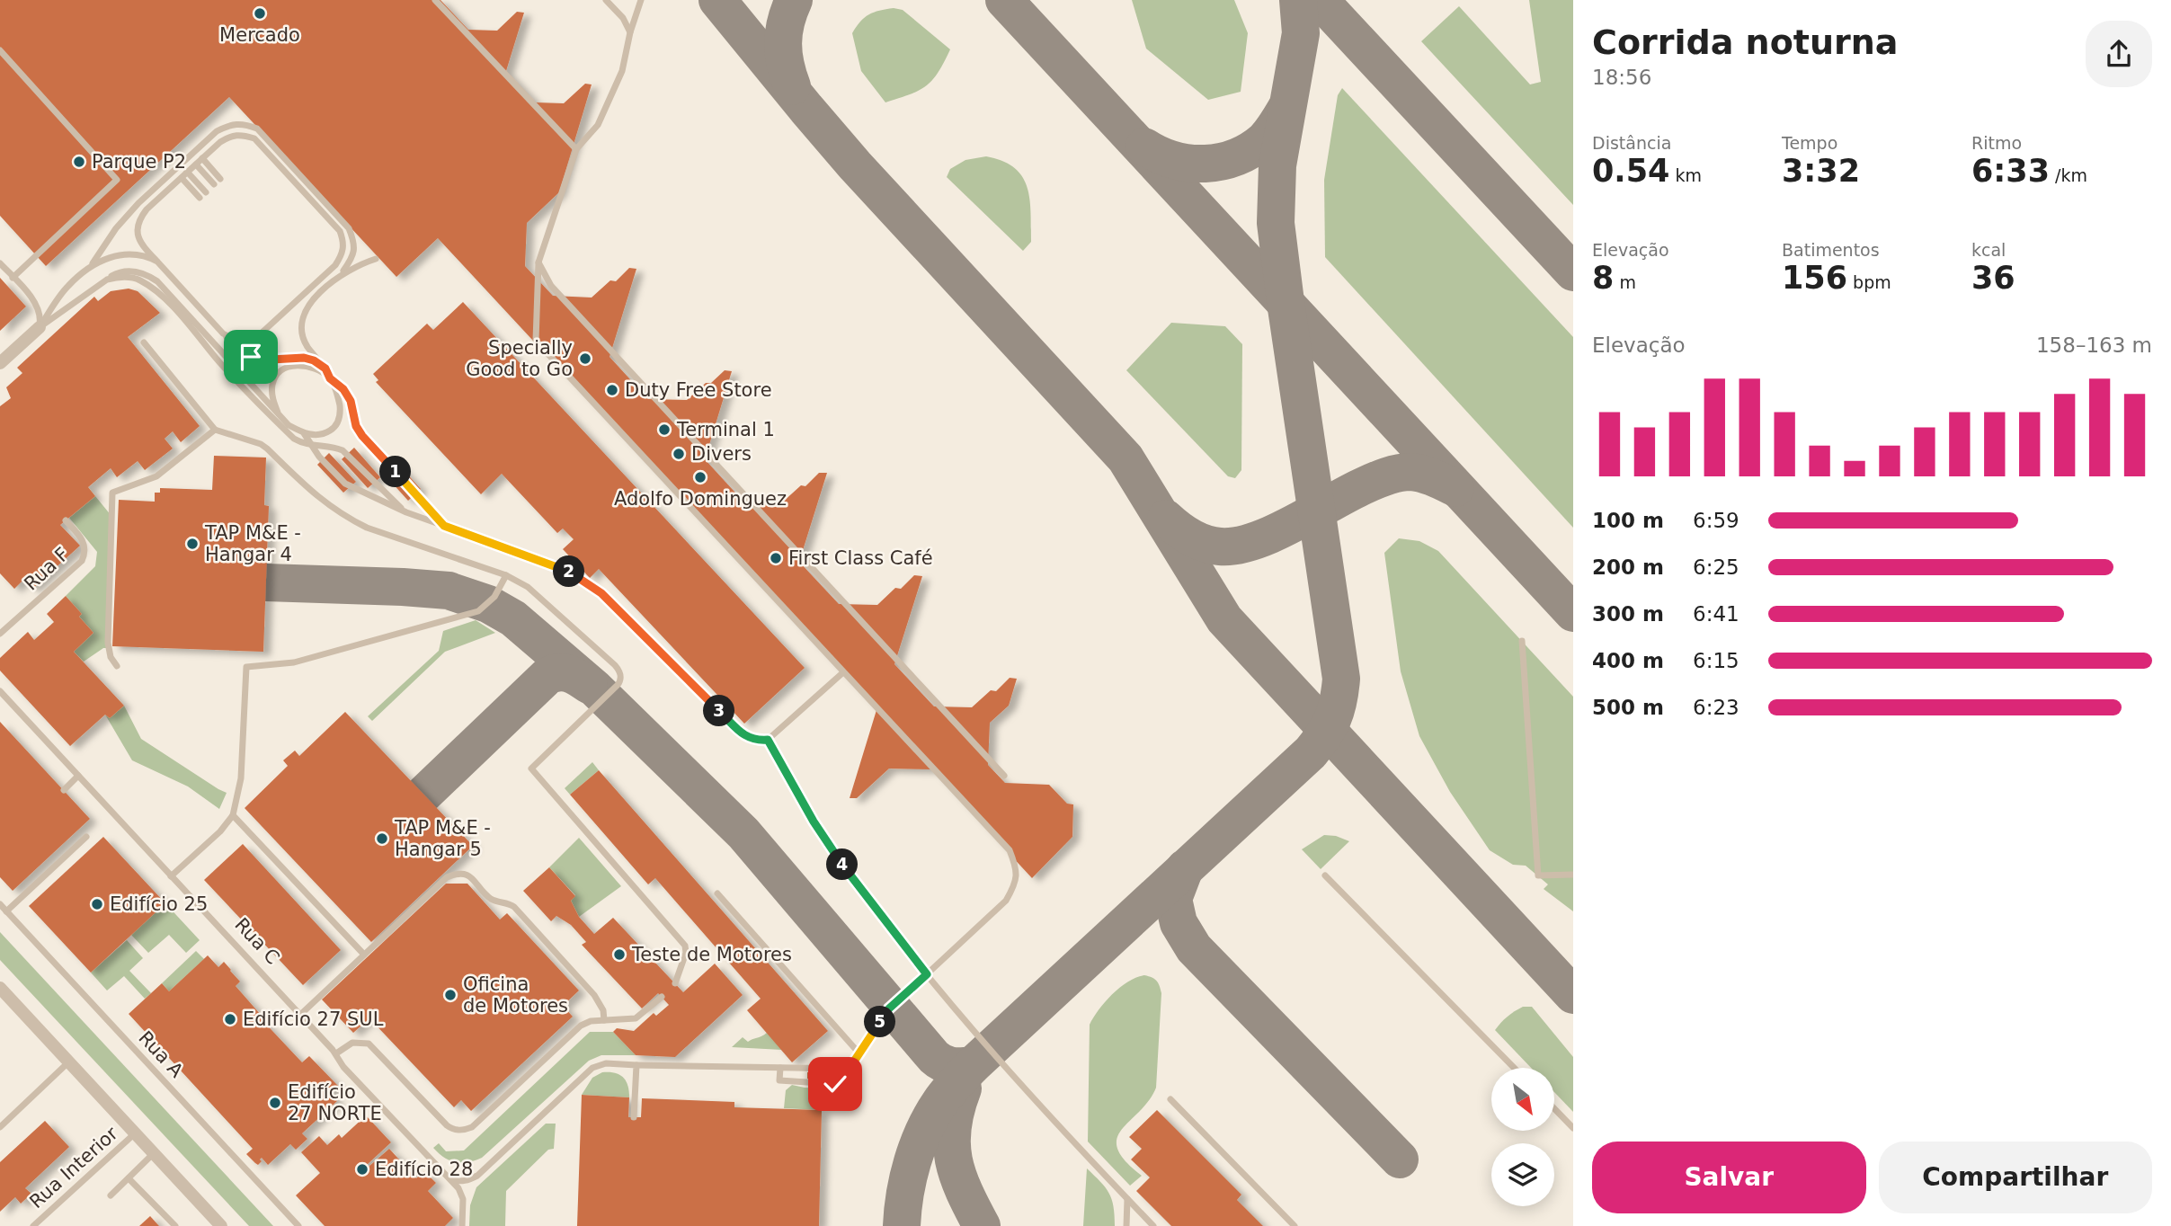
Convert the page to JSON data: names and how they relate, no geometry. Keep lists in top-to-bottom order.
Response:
{
  "streets": {
    "lane": [
      "Rua F",
      "Rua C",
      "Rua A",
      "Rua Interior"
    ]
  },
  "places": [
    "Mercado",
    "Parque P2",
    "Specially Good to Go",
    "Duty Free Store",
    "Terminal 1",
    "Divers",
    "Adolfo Dominguez",
    "TAP M&E - Hangar 4",
    "First Class Café",
    "TAP M&E - Hangar 5",
    "Edifício 25",
    "Teste de Motores",
    "Oficina de Motores",
    "Edifício 27 SUL",
    "Edifício 27 NORTE",
    "Edifício 28"
  ],
  "north": "bottom right",
  "page": {
    "heading": ["Corrida noturna", "18:56"],
    "stats": [
      ["Distância", "0.54 km"],
      ["Tempo", "3:32"],
      ["Ritmo", "6:33 /km"],
      ["Elevação", "8 m"],
      ["Batimentos", "156 bpm"],
      ["kcal", "36"]
    ],
    "chart": ["Elevação", "158–163 m"],
    "pins": [
      "1",
      "2",
      "3",
      "4",
      "5"
    ],
    "list": [
      {
        "name": "100 m",
        "note": "6:59"
      },
      {
        "name": "200 m",
        "note": "6:25"
      },
      {
        "name": "300 m",
        "note": "6:41"
      },
      {
        "name": "400 m",
        "note": "6:15"
      },
      {
        "name": "500 m",
        "note": "6:23"
      }
    ],
    "buttons": ["Salvar", "Compartilhar"]
  }
}
